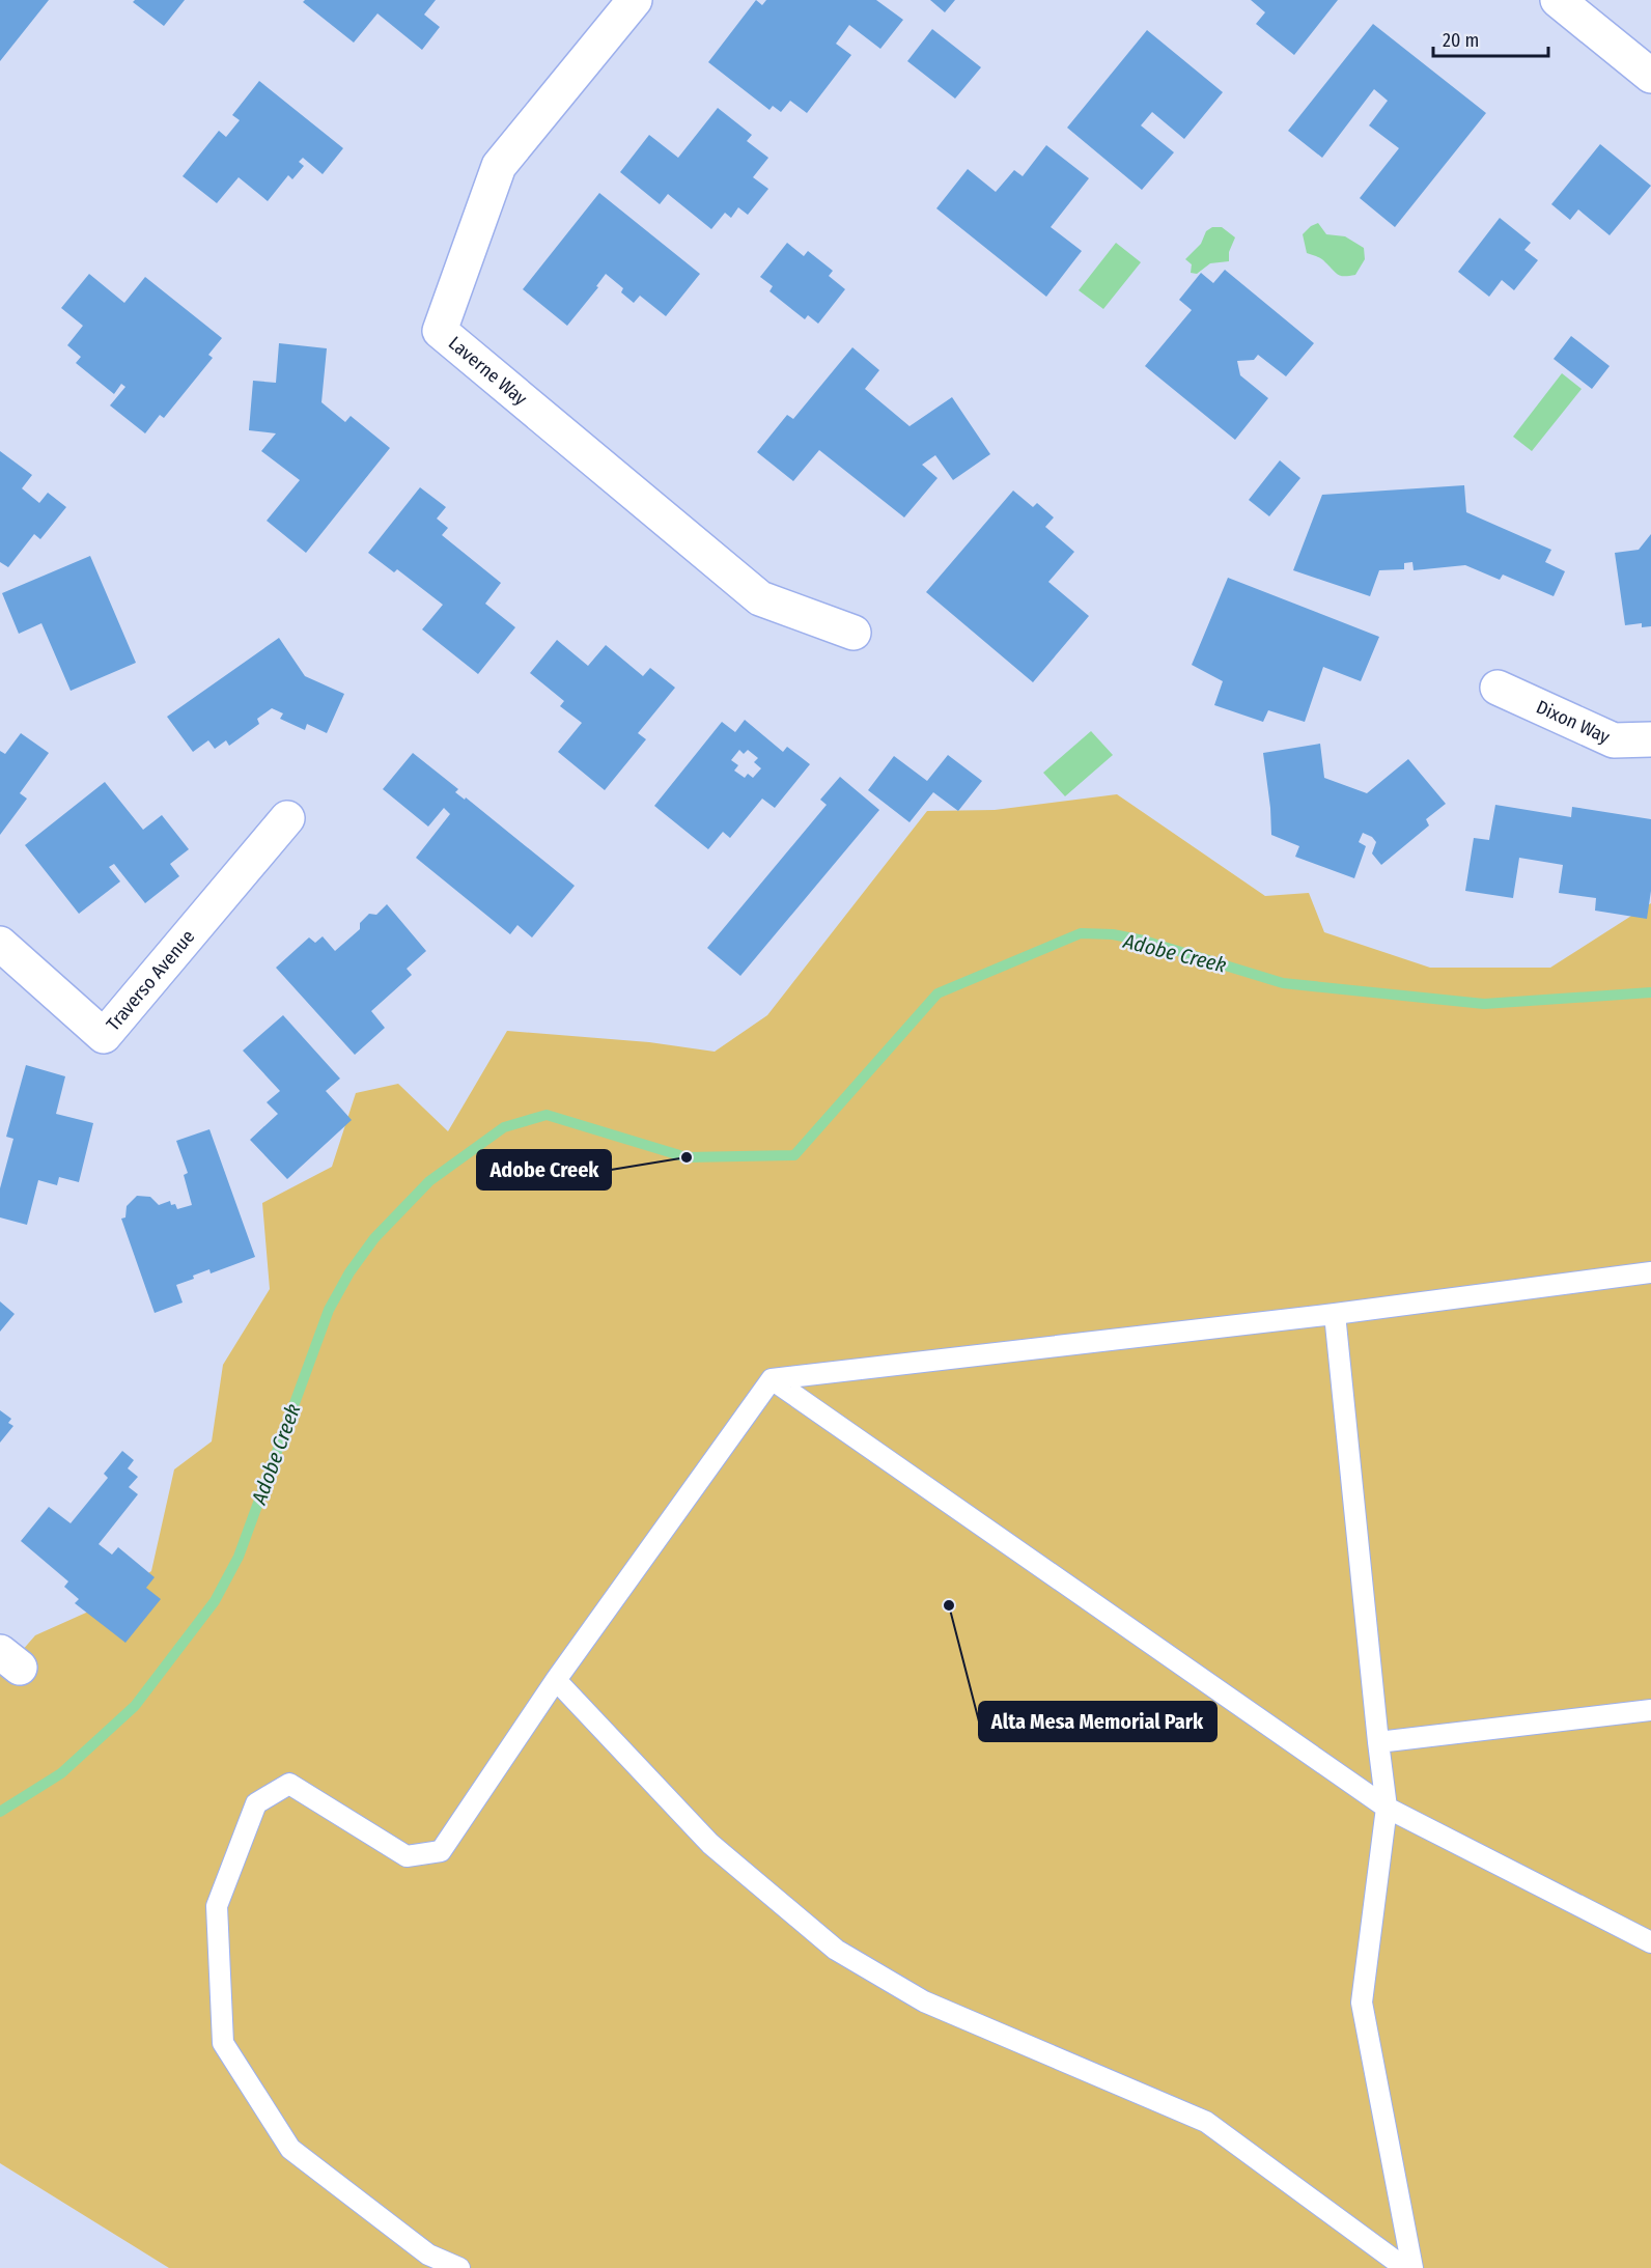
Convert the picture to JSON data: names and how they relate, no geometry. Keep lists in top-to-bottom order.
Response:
{
  "streets": {
    "street": ["Laverne Way", "Dixon Way", "Traverso Avenue"]
  },
  "water": ["Adobe Creek"],
  "places": ["Adobe Creek", "Alta Mesa Memorial Park"],
  "scale_bar": "20 m"
}
